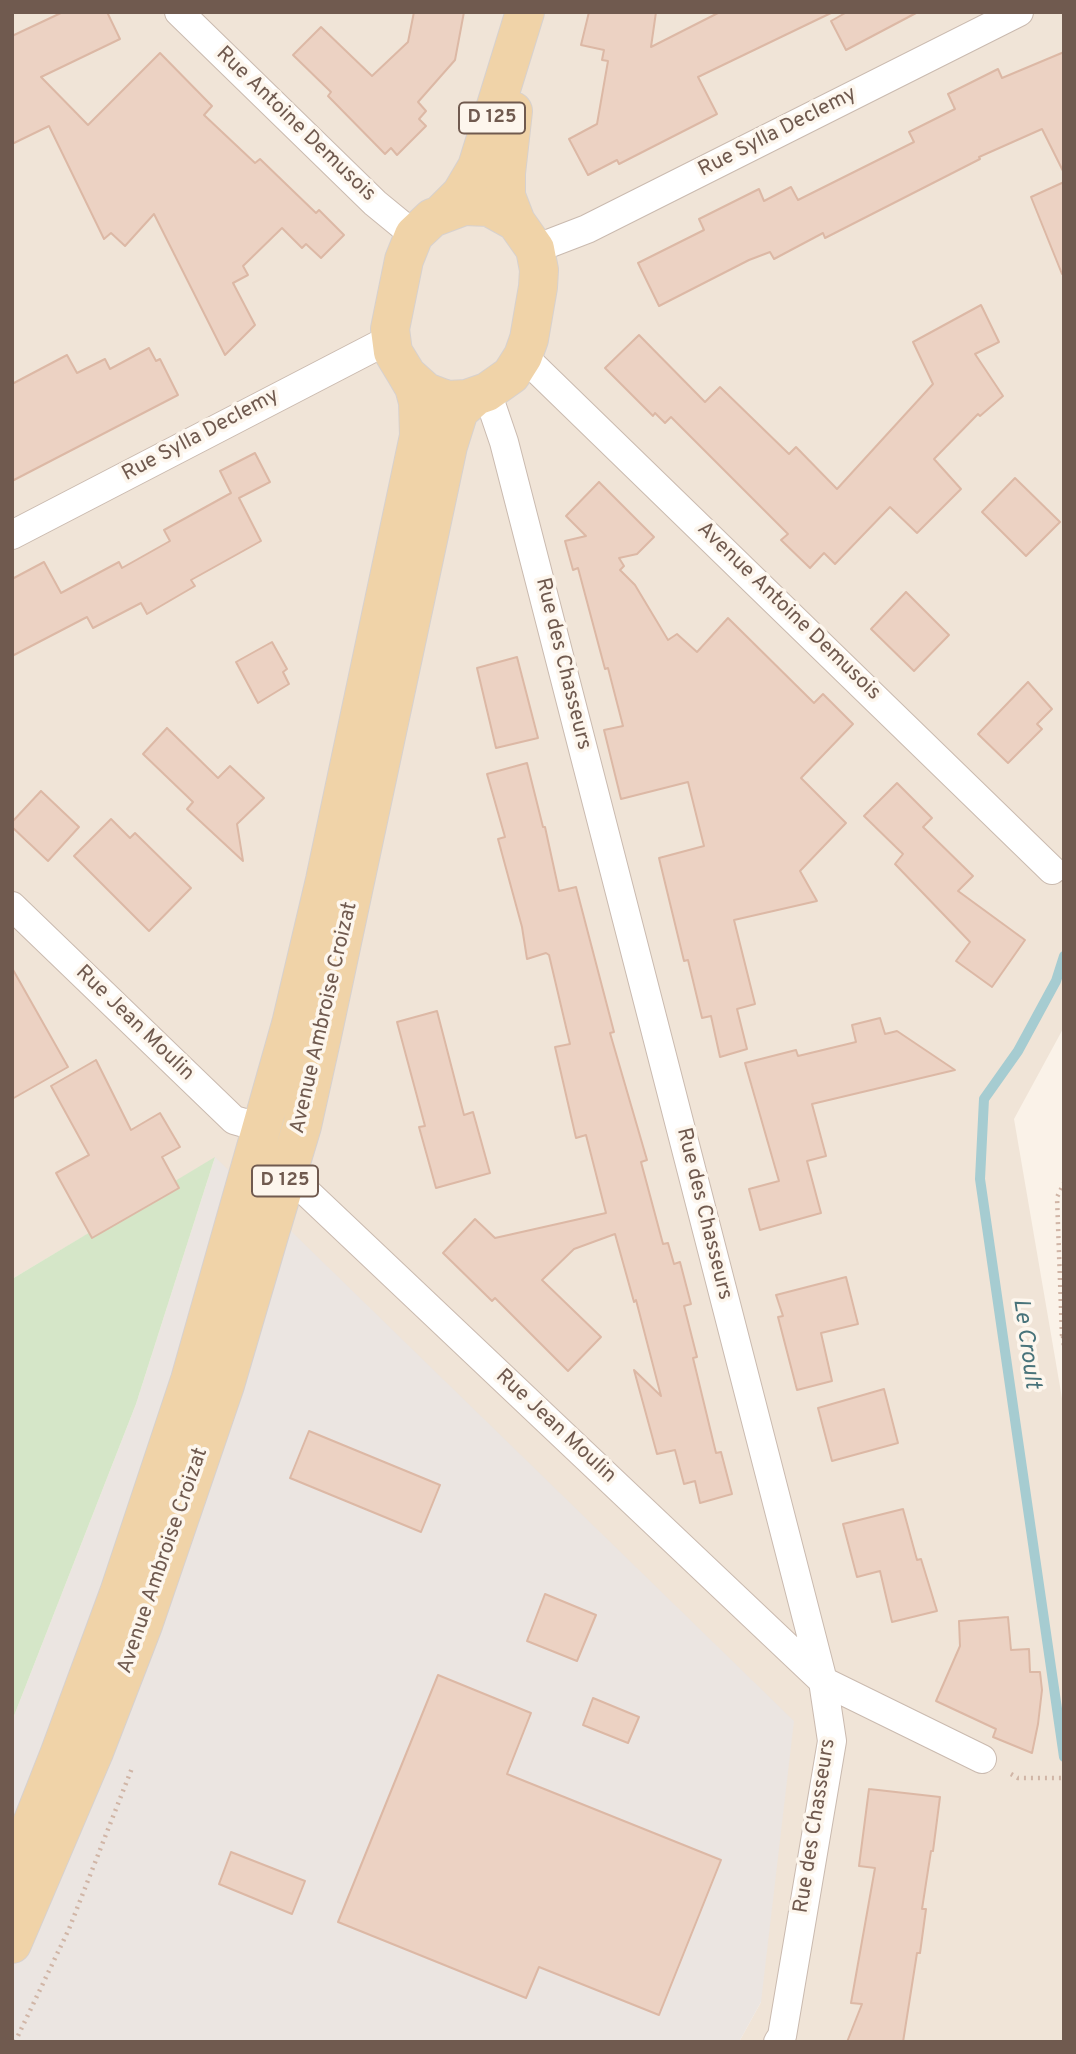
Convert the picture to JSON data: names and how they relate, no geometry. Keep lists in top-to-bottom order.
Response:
{
  "streets": {
    "main road": ["D 125", "Avenue Ambroise Croizat"],
    "street": [
      "Rue Antoine Demusois",
      "Rue Sylla Declemy",
      "Avenue Antoine Demusois",
      "Rue des Chasseurs",
      "Rue Jean Moulin"
    ]
  },
  "crossings": [
    ["D 125", "Rue Antoine Demusois"],
    ["D 125", "Rue Sylla Declemy"],
    ["D 125", "Avenue Antoine Demusois"],
    ["D 125", "Rue des Chasseurs"],
    ["D 125", "Avenue Ambroise Croizat"],
    ["Rue Antoine Demusois", "Rue Sylla Declemy"],
    ["Rue Antoine Demusois", "Avenue Antoine Demusois"],
    ["Rue Antoine Demusois", "Rue des Chasseurs"],
    ["Rue Antoine Demusois", "Avenue Ambroise Croizat"],
    ["Rue Sylla Declemy", "Avenue Antoine Demusois"],
    ["Rue Sylla Declemy", "Rue des Chasseurs"],
    ["Rue Sylla Declemy", "Avenue Ambroise Croizat"],
    ["Avenue Antoine Demusois", "Rue des Chasseurs"],
    ["Avenue Antoine Demusois", "Avenue Ambroise Croizat"],
    ["Rue des Chasseurs", "Avenue Ambroise Croizat"],
    ["Rue des Chasseurs", "Rue Jean Moulin"],
    ["Avenue Ambroise Croizat", "Rue Jean Moulin"]
  ],
  "water": ["Le Croult"]
}
